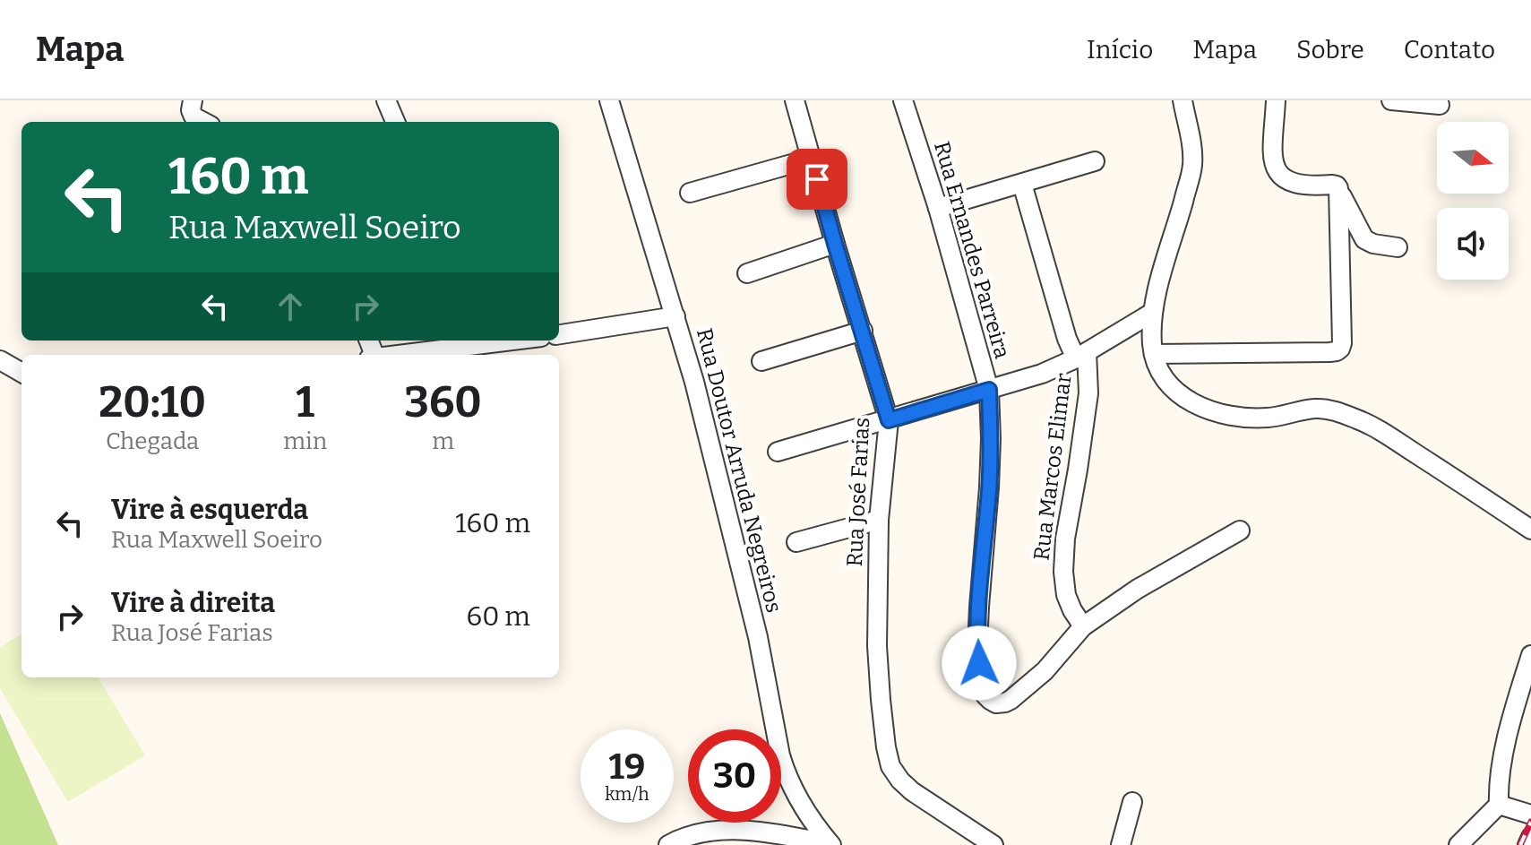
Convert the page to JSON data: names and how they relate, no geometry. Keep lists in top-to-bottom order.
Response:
{
  "streets": {
    "street": [
      "Rua Ernandes Parreira",
      "Rua Marcos Elimar",
      "Rua Doutor Arruda Negreiros",
      "Rua José Farias"
    ]
  },
  "crossings": [
    ["Rua Ernandes Parreira", "Rua Marcos Elimar"]
  ],
  "north": "right",
  "page": {
    "header": "Mapa",
    "nav": [
      "Início",
      "Mapa",
      "Sobre",
      "Contato"
    ],
    "turn": ["160 m", "Rua Maxwell Soeiro"],
    "eta": [
      "20:10",
      "Chegada",
      "1",
      "min",
      "360",
      "m"
    ],
    "list": [
      {
        "name": "Vire à esquerda",
        "note": "Rua Maxwell Soeiro",
        "value": "160 m"
      },
      {
        "name": "Vire à direita",
        "note": "Rua José Farias",
        "value": "60 m"
      }
    ],
    "speed": "19 km/h",
    "limit": "30"
  }
}
